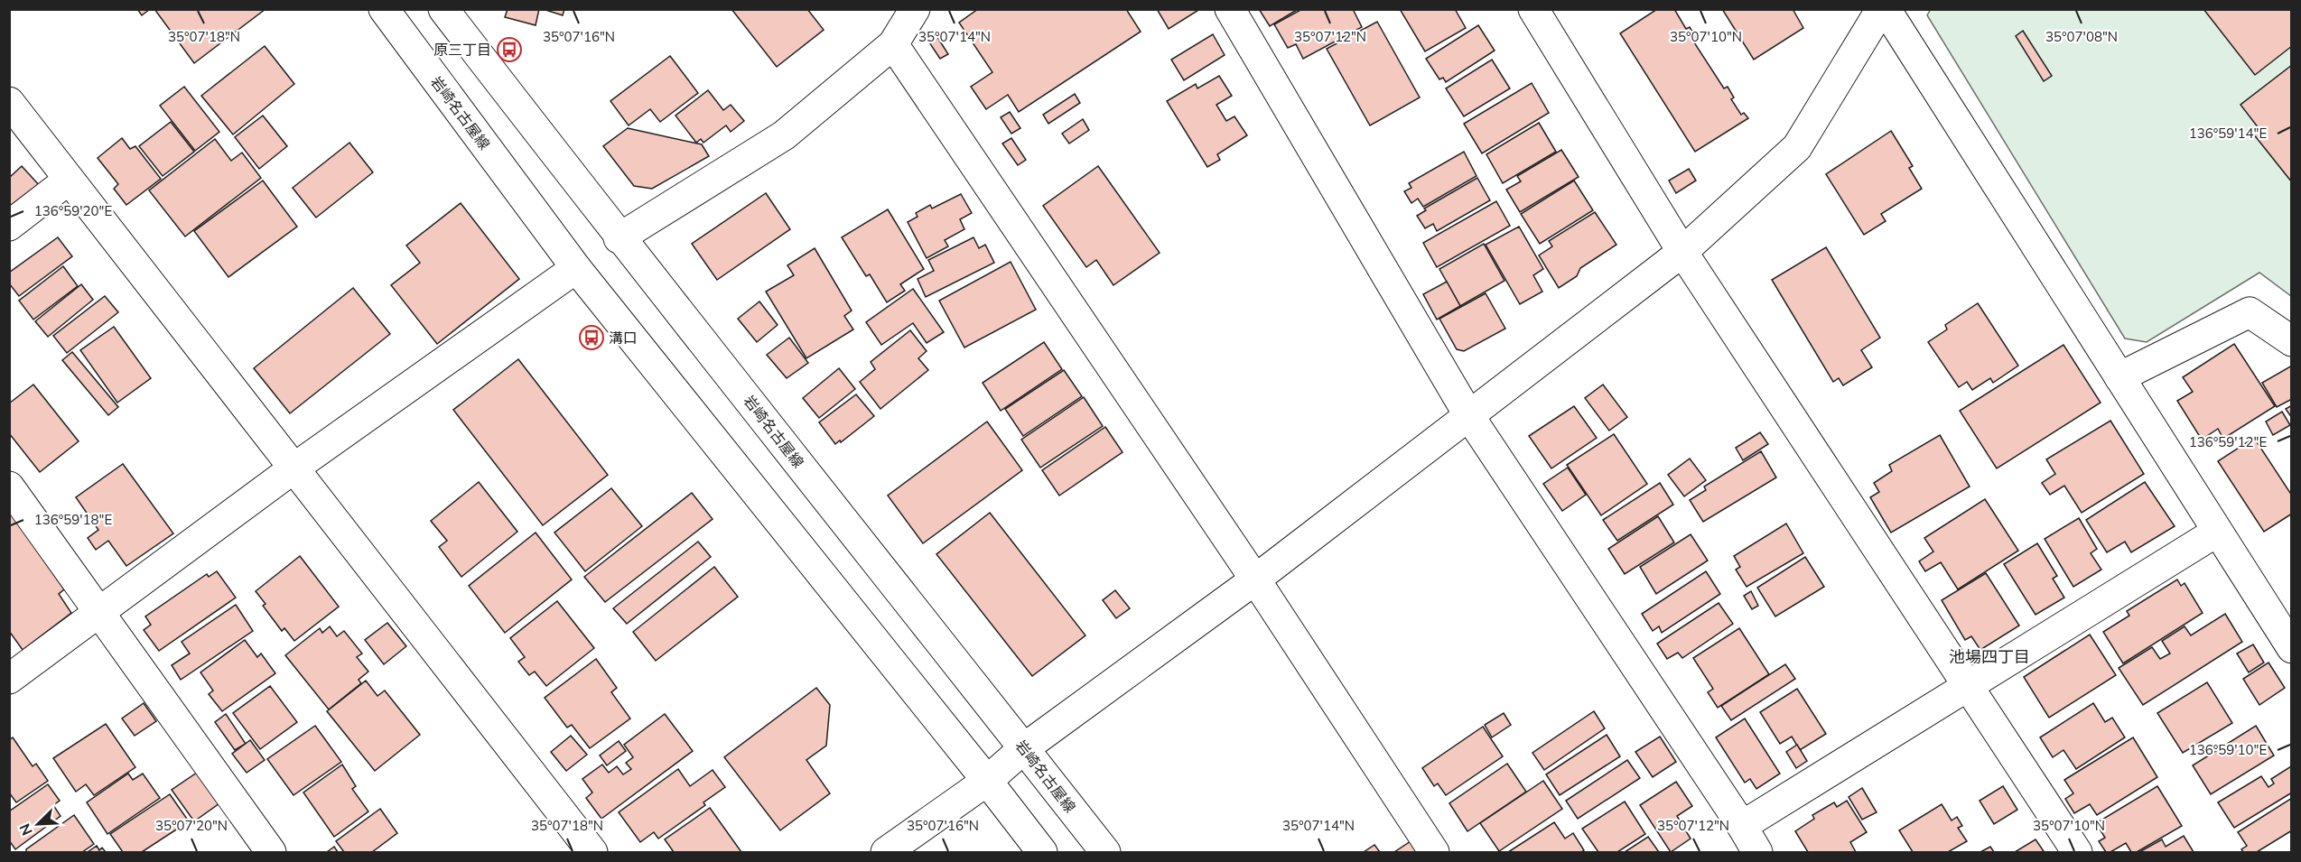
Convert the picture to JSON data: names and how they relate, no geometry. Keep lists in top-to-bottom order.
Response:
{
  "streets": {
    "street": ["岩崎名古屋線"]
  },
  "districts": ["池場四丁目"],
  "places": {
    "bus stop": ["原三丁目", "溝口"]
  },
  "north": "bottom left",
  "coordinates": [
    "35°07'16\"N",
    "35°07'10\"N",
    "35°07'08\"N",
    "35°07'18\"N",
    "35°07'14\"N",
    "35°07'12\"N",
    "136°59'14\"E",
    "136°59'20\"E",
    "136°59'12\"E",
    "136°59'18\"E",
    "136°59'10\"E",
    "35°07'20\"N"
  ]
}
